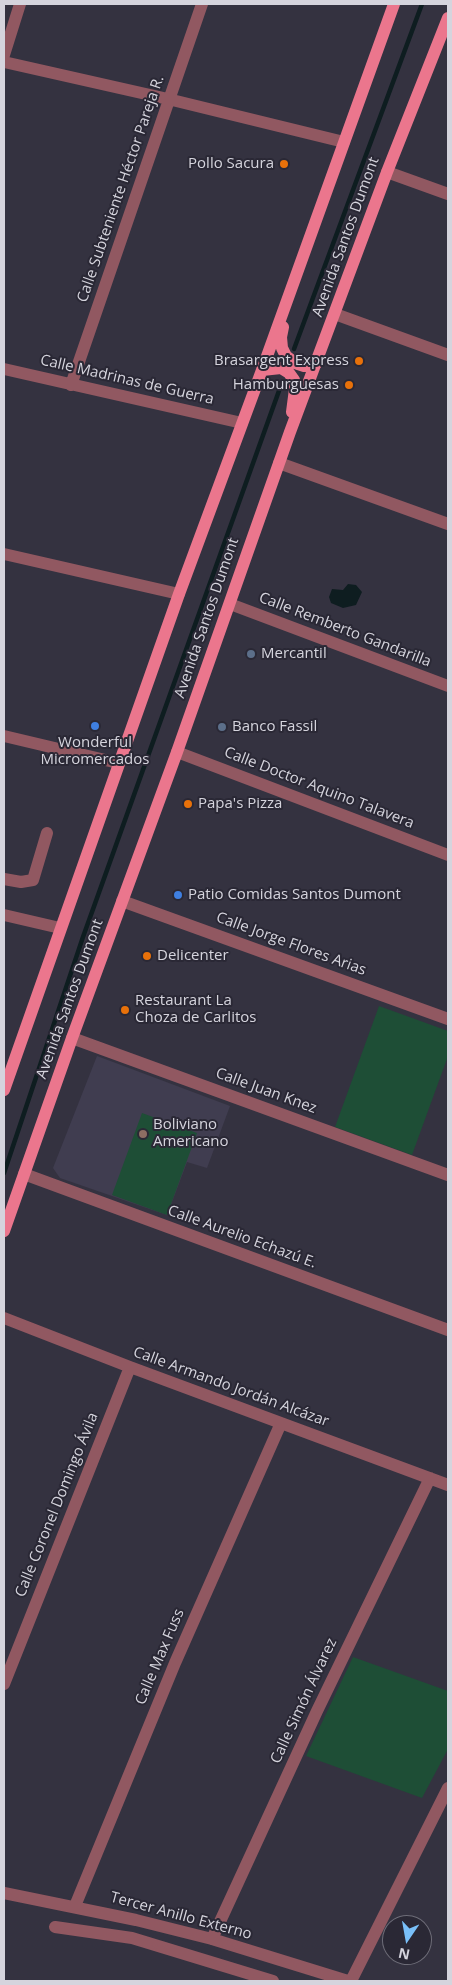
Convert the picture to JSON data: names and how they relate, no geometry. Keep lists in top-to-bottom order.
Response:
{
  "streets": {
    "main road": ["Avenida Santos Dumont"],
    "street": [
      "Calle Subteniente Héctor Pareja R.",
      "Calle Madrinas de Guerra",
      "Calle Remberto Gandarilla",
      "Calle Doctor Aquino Talavera",
      "Calle Jorge Flores Arias",
      "Calle Juan Knez",
      "Calle Aurelio Echazú E.",
      "Calle Armando Jordán Alcázar",
      "Calle Coronel Domingo Ávila",
      "Calle Max Fuss",
      "Calle Simón Álvarez",
      "Tercer Anillo Externo"
    ]
  },
  "crossings": [
    ["Calle Subteniente Héctor Pareja R.", "Calle Madrinas de Guerra"],
    ["Avenida Santos Dumont", "Calle Remberto Gandarilla"],
    ["Avenida Santos Dumont", "Calle Doctor Aquino Talavera"],
    ["Avenida Santos Dumont", "Calle Jorge Flores Arias"],
    ["Avenida Santos Dumont", "Calle Juan Knez"],
    ["Avenida Santos Dumont", "Calle Aurelio Echazú E."],
    ["Calle Armando Jordán Alcázar", "Calle Coronel Domingo Ávila"],
    ["Calle Armando Jordán Alcázar", "Calle Max Fuss"],
    ["Calle Armando Jordán Alcázar", "Calle Simón Álvarez"],
    ["Calle Max Fuss", "Tercer Anillo Externo"],
    ["Calle Simón Álvarez", "Tercer Anillo Externo"]
  ],
  "places": [
    "Pollo Sacura",
    "Brasargent Express",
    "Hamburguesas",
    "Mercantil",
    "Wonderful Micromercados",
    "Banco Fassil",
    "Papa's Pizza",
    "Patio Comidas Santos Dumont",
    "Delicenter",
    "Restaurant La Choza de Carlitos",
    "Boliviano Americano"
  ],
  "north": "bottom"
}
